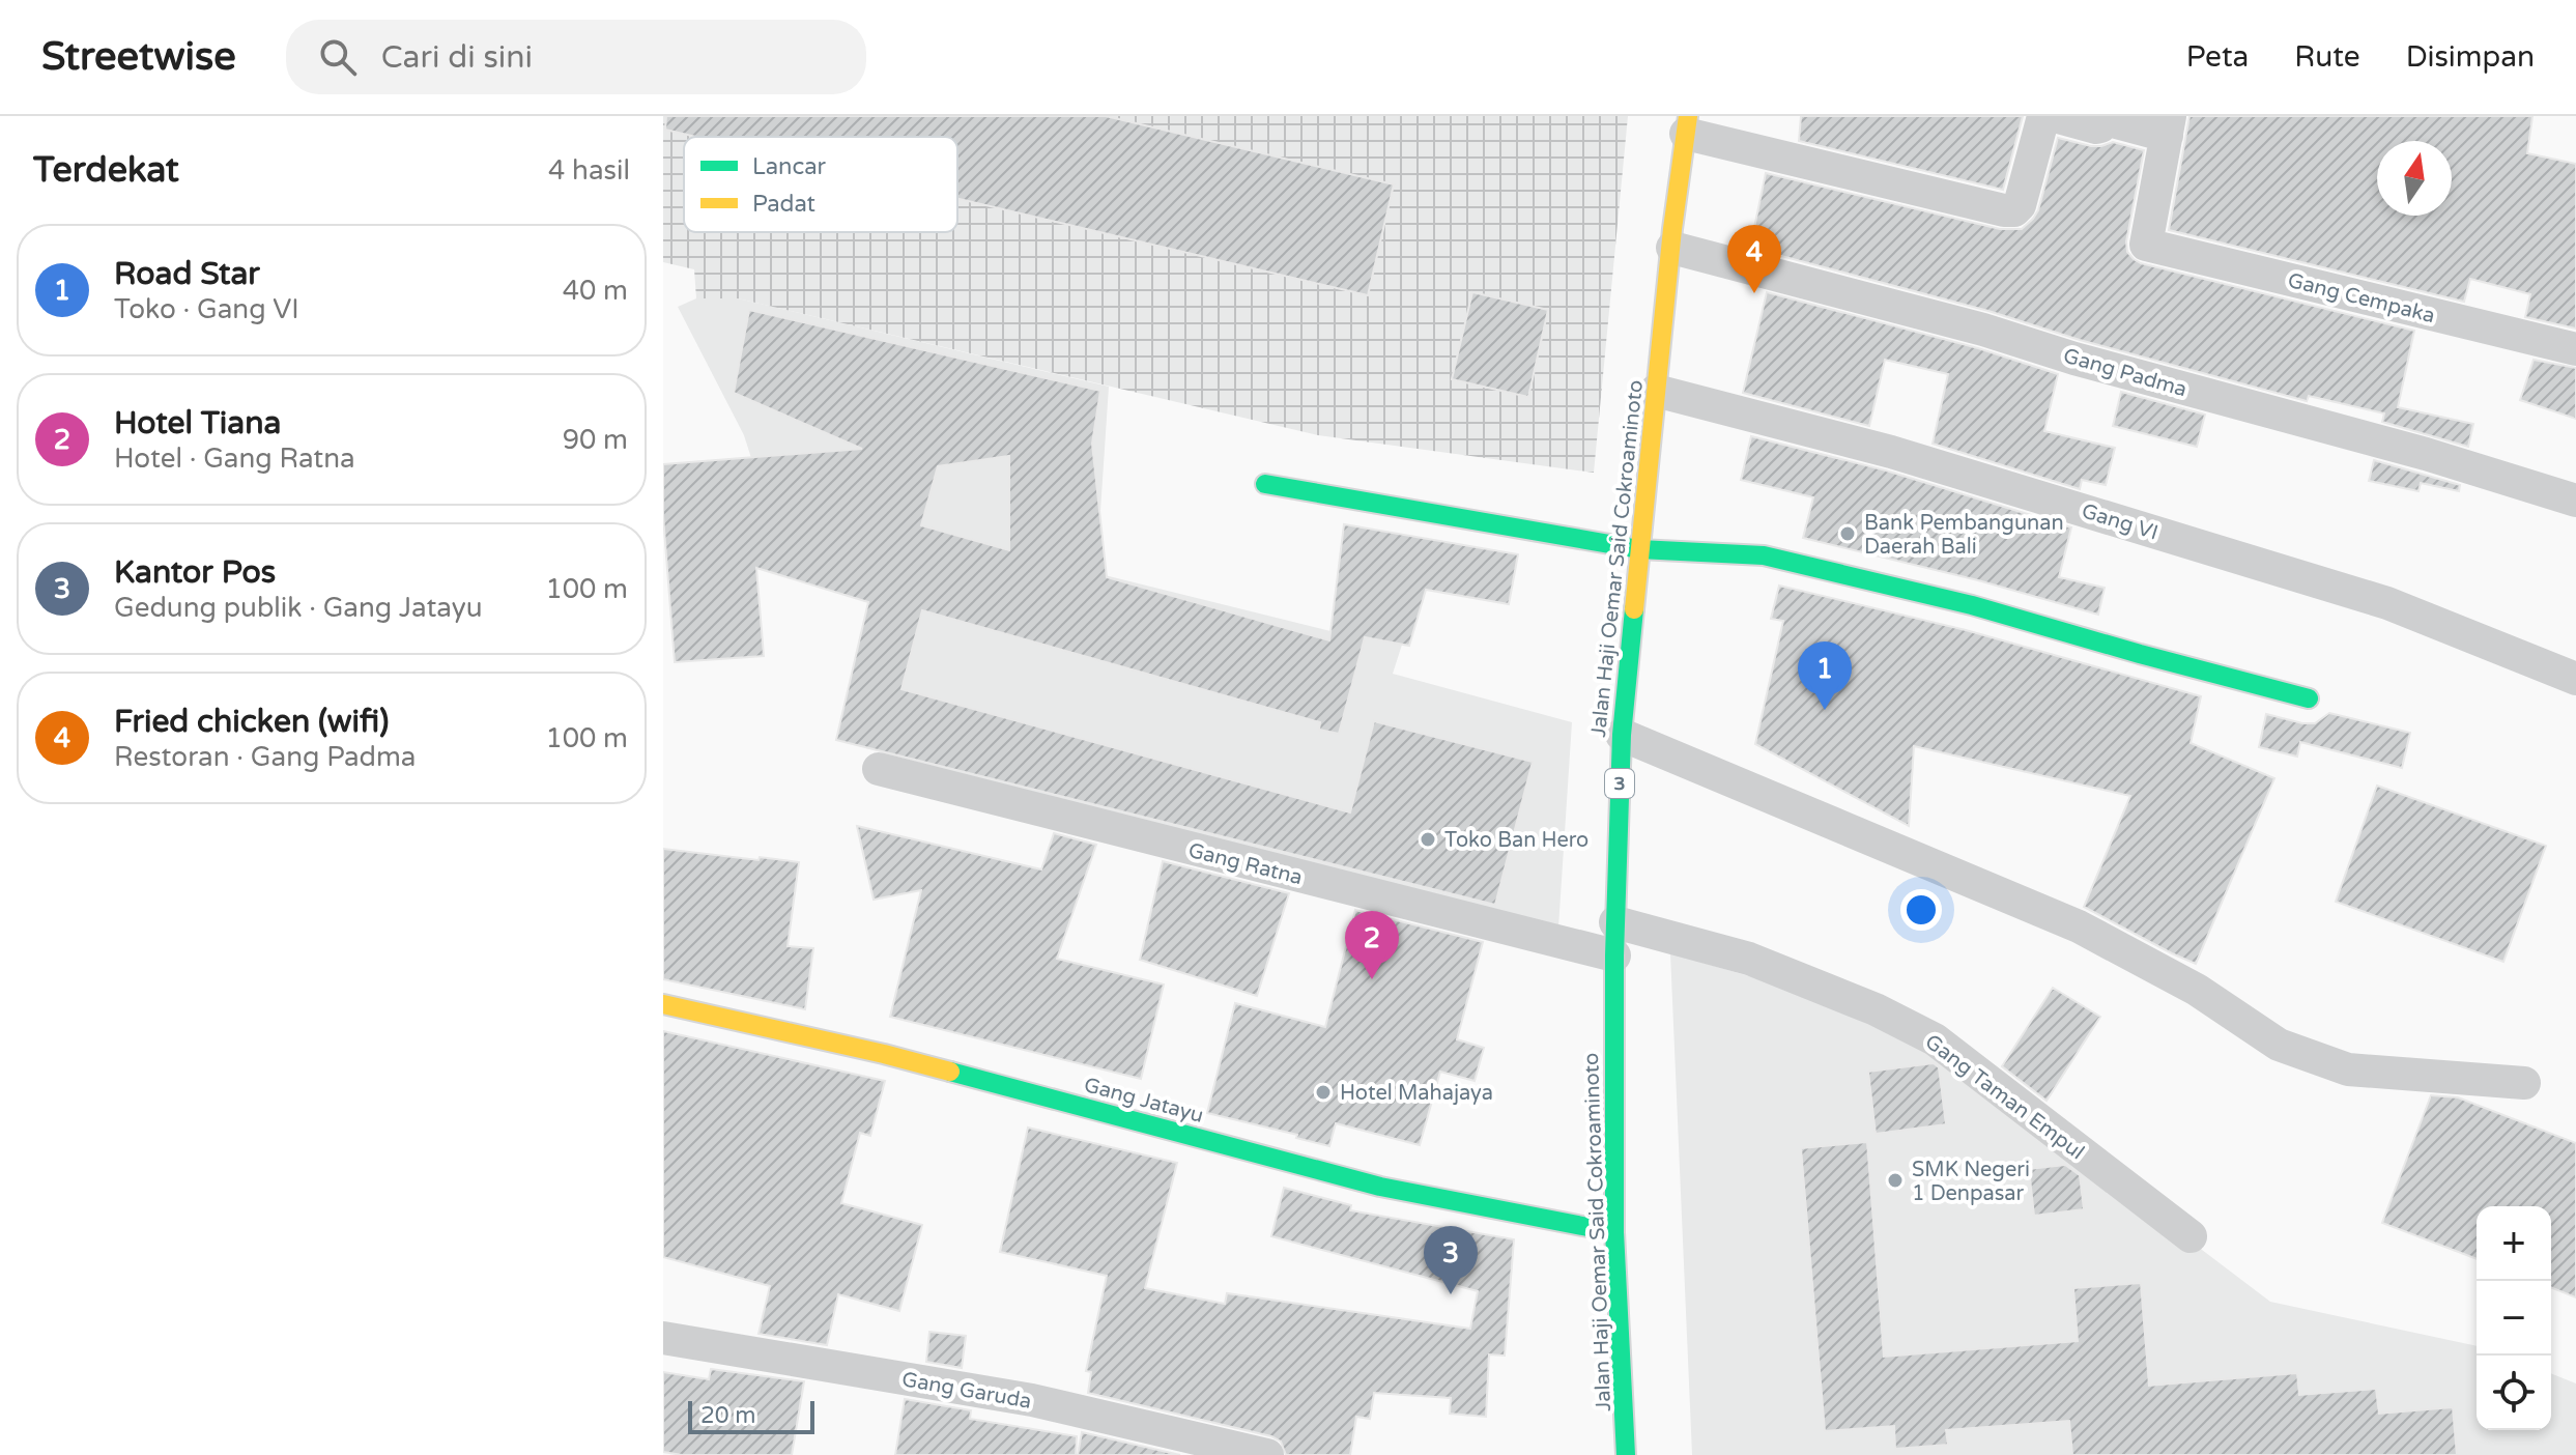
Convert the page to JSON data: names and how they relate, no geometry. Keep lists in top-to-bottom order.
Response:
{
  "streets": {
    "main road": ["Jalan Haji Oemar Said Cokroaminoto", "3", "Gang Jatayu"],
    "street": [
      "Gang Cempaka",
      "Gang Padma",
      "Gang VI",
      "Gang Ratna",
      "Gang Taman Empul",
      "Gang Garuda"
    ]
  },
  "crossings": [
    ["Gang Padma", "Jalan Haji Oemar Said Cokroaminoto"],
    ["Gang VI", "Jalan Haji Oemar Said Cokroaminoto"],
    ["Jalan Haji Oemar Said Cokroaminoto", "Gang Ratna"],
    ["Jalan Haji Oemar Said Cokroaminoto", "Gang Taman Empul"],
    ["Jalan Haji Oemar Said Cokroaminoto", "Gang Jatayu"]
  ],
  "places": [
    "Bank Pembangunan Daerah Bali",
    "Toko Ban Hero",
    "Hotel Mahajaya",
    "SMK Negeri 1 Denpasar"
  ],
  "legend": ["Lancar", "Padat"],
  "scale_bar": "20 m",
  "north": "top",
  "page": {
    "header": "Streetwise",
    "search": "Cari di sini",
    "nav": ["Peta", "Rute", "Disimpan"],
    "heading": ["Terdekat", "4 hasil"],
    "list": [
      {
        "mark": "1",
        "name": "Road Star",
        "note": "Toko · Gang VI",
        "value": "40 m"
      },
      {
        "mark": "2",
        "name": "Hotel Tiana",
        "note": "Hotel · Gang Ratna",
        "value": "90 m"
      },
      {
        "mark": "3",
        "name": "Kantor Pos",
        "note": "Gedung publik · Gang Jatayu",
        "value": "100 m"
      },
      {
        "mark": "4",
        "name": "Fried chicken (wifi)",
        "note": "Restoran · Gang Padma",
        "value": "100 m"
      }
    ],
    "pins": [
      "4",
      "1",
      "2",
      "3"
    ],
    "map_buttons": ["+", "−"],
    "scale": "20 m"
  }
}
